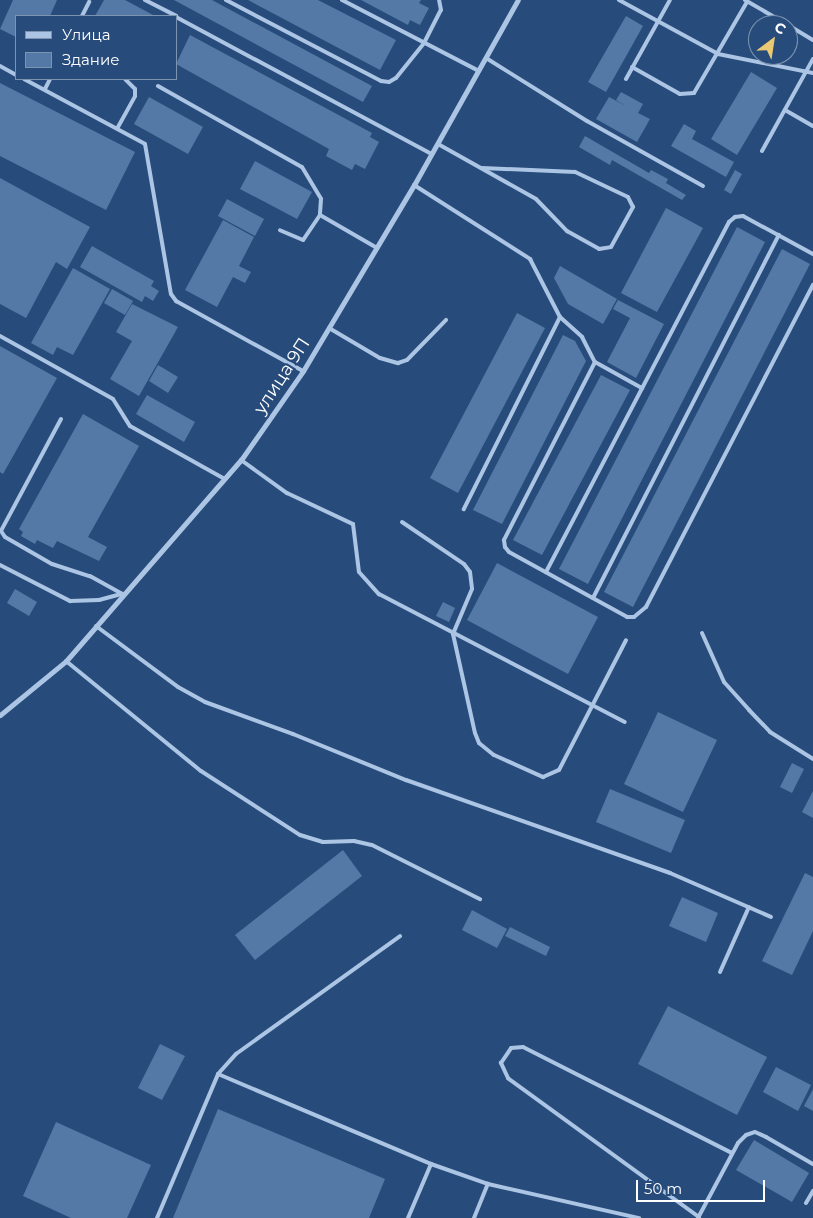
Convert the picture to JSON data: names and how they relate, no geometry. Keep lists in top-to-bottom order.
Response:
{
  "streets": {
    "street": ["улица 9П"]
  },
  "legend": ["Улица", "Здание"],
  "scale_bar": "50 m",
  "north": "top right"
}
